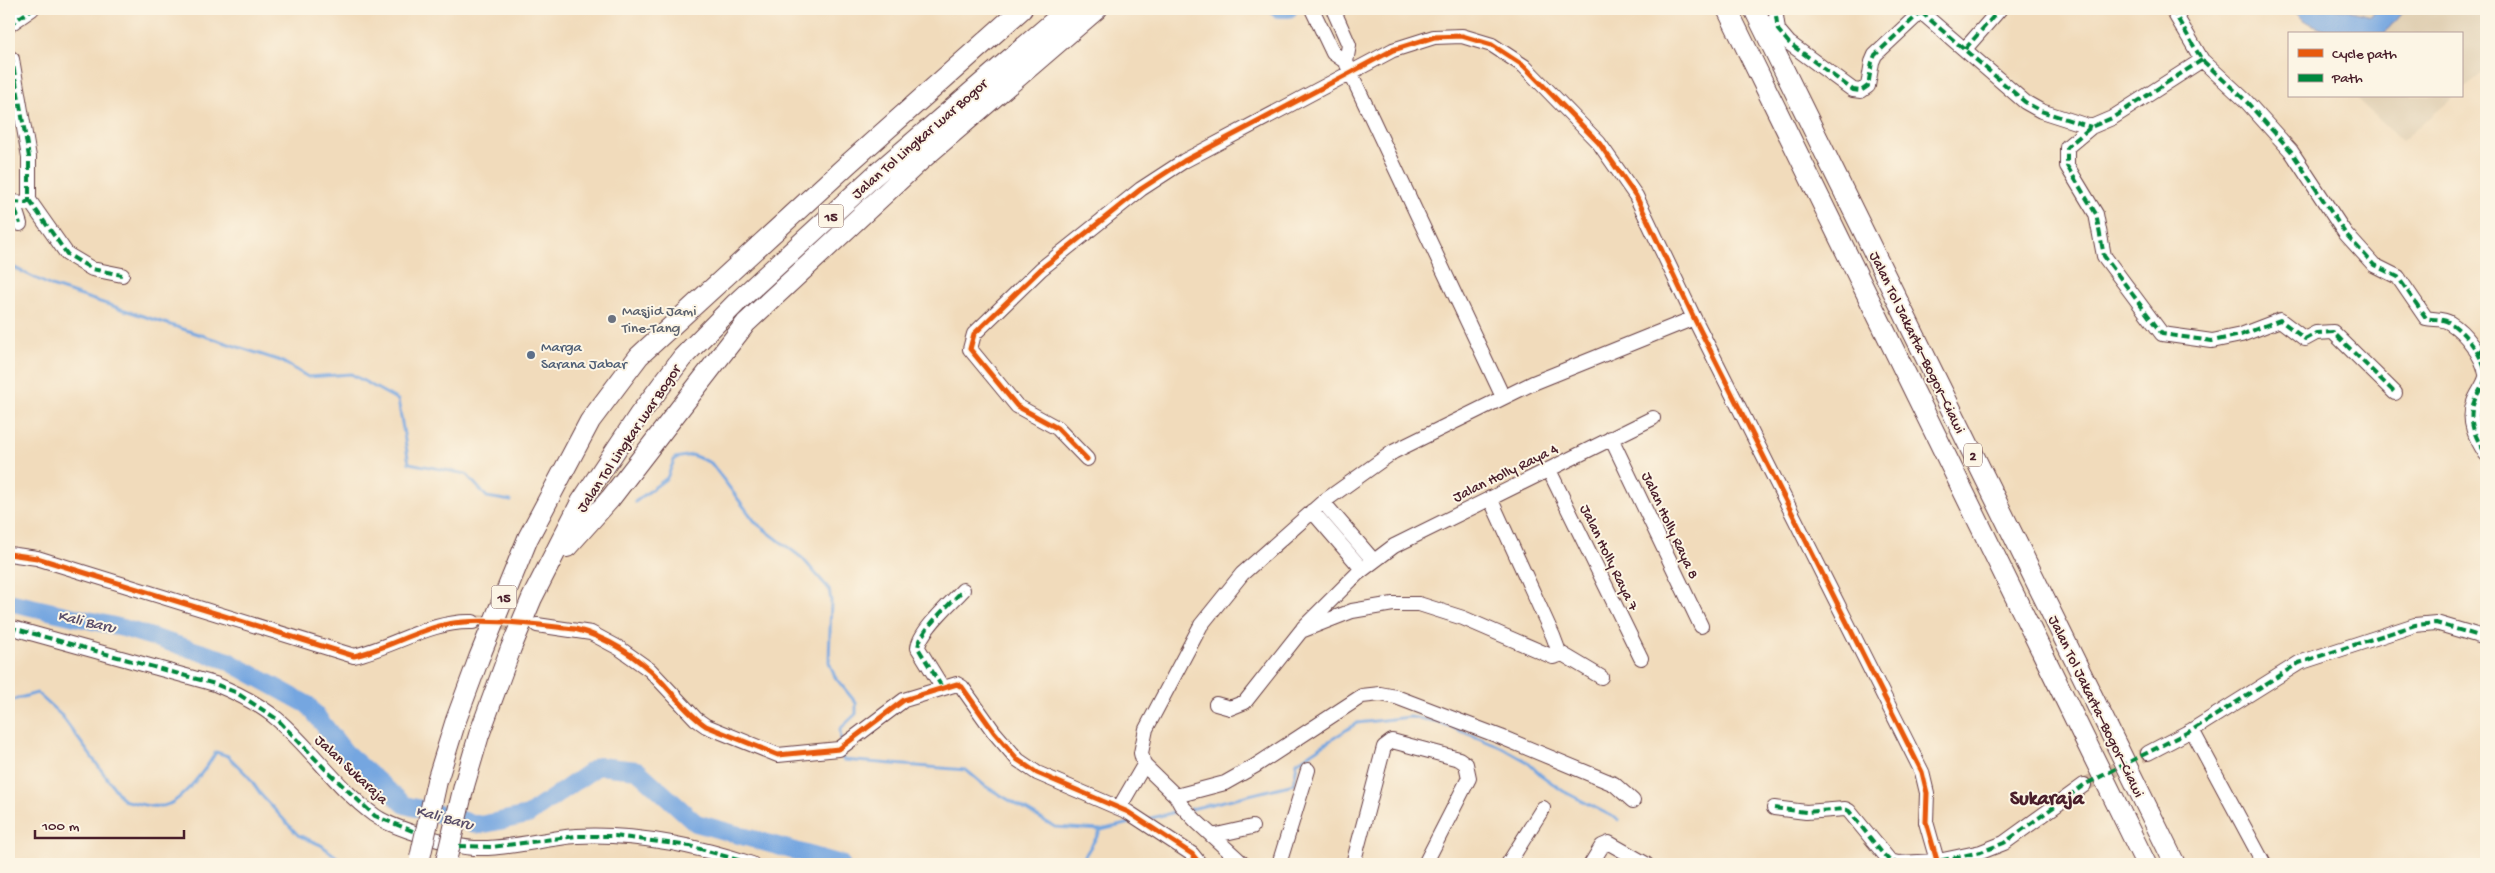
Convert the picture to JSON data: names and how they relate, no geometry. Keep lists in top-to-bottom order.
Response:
{
  "streets": {
    "highway": [
      "Jalan Tol Lingkar Luar Bogor",
      "15",
      "Jalan Tol Jakarta–Bogor–Ciawi",
      "2"
    ],
    "street": [
      "Jalan Holly Raya 4",
      "Jalan Holly Raya 8",
      "Jalan Holly Raya 7",
      "Jalan Sukaraja"
    ]
  },
  "crossings": [
    ["Jalan Holly Raya 4", "Jalan Holly Raya 8"],
    ["Jalan Holly Raya 4", "Jalan Holly Raya 7"]
  ],
  "districts": ["Sukaraja"],
  "water": ["Kali Baru"],
  "places": ["Masjid Jami Tine-Tang", "Marga Sarana Jabar"],
  "legend": ["Cycle path", "Path"],
  "scale_bar": "100 m"
}
